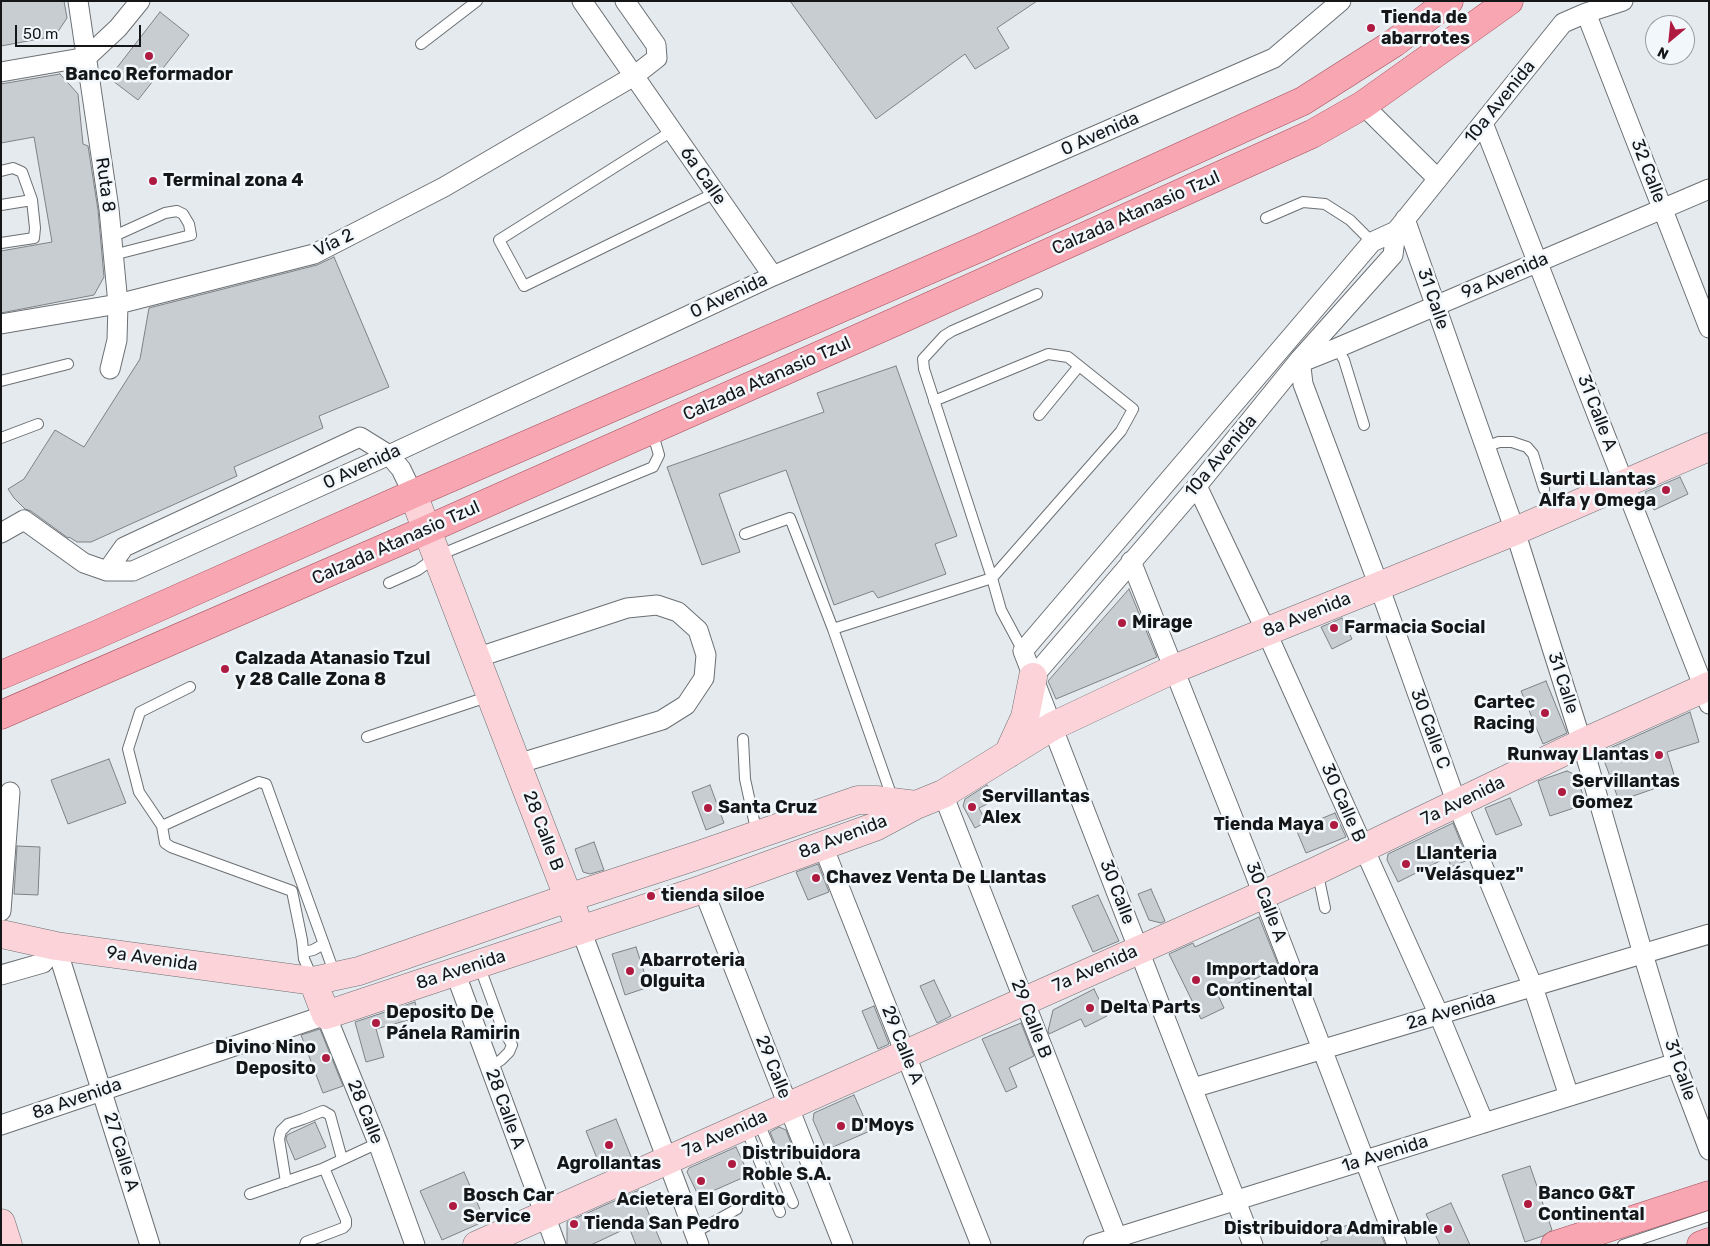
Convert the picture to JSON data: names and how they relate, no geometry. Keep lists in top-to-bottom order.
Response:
{
  "streets": {
    "main road": [
      "Calzada Atanasio Tzul",
      "9a Avenida",
      "8a Avenida",
      "7a Avenida",
      "28 Calle B",
      "28 Calle"
    ],
    "street": [
      "10a Avenida",
      "0 Avenida",
      "32 Calle",
      "6a Calle",
      "Ruta 8",
      "Vía 2",
      "31 Calle",
      "31 Calle A",
      "30 Calle C",
      "30 Calle B",
      "30 Calle",
      "30 Calle A",
      "2a Avenida",
      "29 Calle B",
      "29 Calle A",
      "29 Calle",
      "28 Calle A",
      "27 Calle A",
      "1a Avenida"
    ]
  },
  "crossings": [
    ["10a Avenida", "32 Calle"],
    ["10a Avenida", "9a Avenida"],
    ["10a Avenida", "31 Calle"],
    ["10a Avenida", "31 Calle A"],
    ["10a Avenida", "30 Calle C"],
    ["10a Avenida", "30 Calle B"],
    ["10a Avenida", "30 Calle"],
    ["10a Avenida", "30 Calle A"],
    ["0 Avenida", "6a Calle"],
    ["0 Avenida", "28 Calle B"],
    ["32 Calle", "9a Avenida"],
    ["6a Calle", "Vía 2"],
    ["Ruta 8", "Vía 2"],
    ["Calzada Atanasio Tzul", "28 Calle B"],
    ["9a Avenida", "31 Calle"],
    ["9a Avenida", "31 Calle A"],
    ["9a Avenida", "8a Avenida"],
    ["9a Avenida", "30 Calle C"],
    ["9a Avenida", "28 Calle"],
    ["9a Avenida", "27 Calle A"],
    ["31 Calle", "8a Avenida"],
    ["31 Calle", "7a Avenida"],
    ["31 Calle", "2a Avenida"],
    ["31 Calle", "1a Avenida"],
    ["31 Calle A", "8a Avenida"],
    ["31 Calle A", "7a Avenida"],
    ["8a Avenida", "30 Calle C"],
    ["8a Avenida", "30 Calle B"],
    ["8a Avenida", "28 Calle B"],
    ["8a Avenida", "30 Calle"],
    ["8a Avenida", "30 Calle A"],
    ["8a Avenida", "29 Calle B"],
    ["8a Avenida", "29 Calle A"],
    ["8a Avenida", "29 Calle"],
    ["8a Avenida", "28 Calle A"],
    ["8a Avenida", "28 Calle"],
    ["8a Avenida", "27 Calle A"],
    ["30 Calle C", "7a Avenida"],
    ["30 Calle C", "2a Avenida"],
    ["30 Calle C", "1a Avenida"],
    ["7a Avenida", "30 Calle B"],
    ["7a Avenida", "28 Calle B"],
    ["7a Avenida", "30 Calle"],
    ["7a Avenida", "30 Calle A"],
    ["7a Avenida", "29 Calle B"],
    ["7a Avenida", "29 Calle A"],
    ["7a Avenida", "29 Calle"],
    ["7a Avenida", "28 Calle A"],
    ["30 Calle B", "2a Avenida"],
    ["30 Calle B", "1a Avenida"],
    ["30 Calle", "2a Avenida"],
    ["30 Calle", "1a Avenida"],
    ["30 Calle A", "2a Avenida"],
    ["30 Calle A", "1a Avenida"],
    ["29 Calle B", "1a Avenida"]
  ],
  "places": [
    "Tienda de abarrotes",
    "Banco Reformador",
    "Terminal zona 4",
    "Surti Llantas Alfa y Omega",
    "Mirage",
    "Farmacia Social",
    "Calzada Atanasio Tzul y 28 Calle Zona 8",
    "Cartec Racing",
    "Runway Llantas",
    "Servillantas Gomez",
    "Servillantas Alex",
    "Santa Cruz",
    "Tienda Maya",
    "Llanteria \"Velásquez\"",
    "Chavez Venta De Llantas",
    "tienda siloe",
    "Abarroteria Olguita",
    "Importadora Continental",
    "Delta Parts",
    "Deposito De Pánela Ramirin",
    "Divino Nino Deposito",
    "D'Moys",
    "Agrollantas",
    "Distribuidora Roble S.A.",
    "Acietera El Gordito",
    "Banco G&T Continental",
    "Bosch Car Service",
    "Tienda San Pedro",
    "Distribuidora Admirable"
  ],
  "scale_bar": "50 m",
  "north": "bottom left"
}
